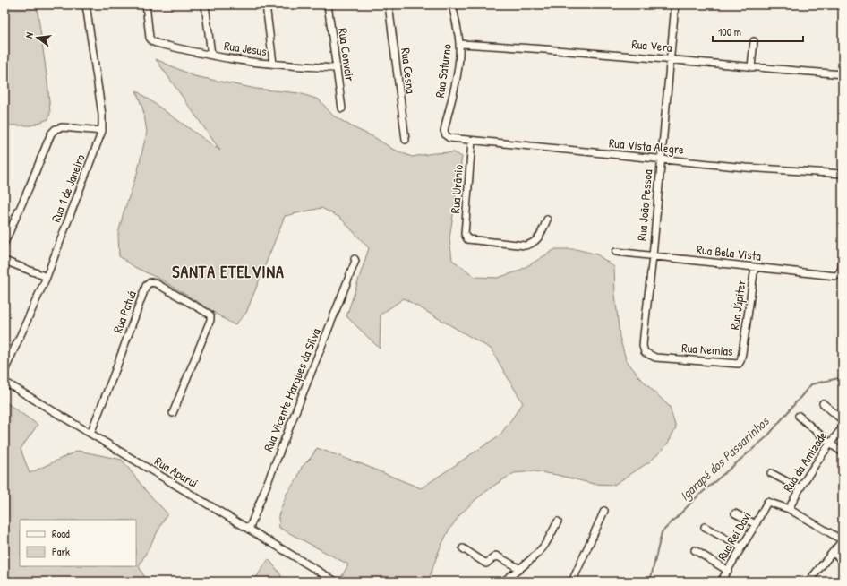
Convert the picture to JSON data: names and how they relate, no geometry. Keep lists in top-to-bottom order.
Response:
{
  "streets": {
    "street": [
      "Rua Vera",
      "Rua Jesus",
      "Rua Convair",
      "Rua Cesna",
      "Rua Saturno",
      "Rua Vista Alegre",
      "Rua 1 de Janeiro",
      "Rua Urânio",
      "Rua João Pessoa",
      "Rua Bela Vista",
      "Rua Júpiter",
      "Rua Patuá",
      "Rua Nemias",
      "Rua Vicente Marques da Silva",
      "Rua da Amizade",
      "Rua Apuruí",
      "Rua Rei Davi"
    ]
  },
  "crossings": [
    ["Rua Vera", "Rua Saturno"],
    ["Rua Vera", "Rua João Pessoa"],
    ["Rua Jesus", "Rua Convair"],
    ["Rua Saturno", "Rua Vista Alegre"],
    ["Rua Vista Alegre", "Rua Urânio"],
    ["Rua Vista Alegre", "Rua João Pessoa"],
    ["Rua João Pessoa", "Rua Bela Vista"],
    ["Rua João Pessoa", "Rua Nemias"],
    ["Rua Bela Vista", "Rua Júpiter"],
    ["Rua Júpiter", "Rua Nemias"],
    ["Rua Patuá", "Rua Apuruí"],
    ["Rua Vicente Marques da Silva", "Rua Apuruí"],
    ["Rua da Amizade", "Rua Rei Davi"]
  ],
  "districts": ["SANTA ETELVINA"],
  "water": ["Igarapé dos Passarinhos"],
  "legend": ["Road", "Park"],
  "scale_bar": "100 m",
  "north": "left"
}
